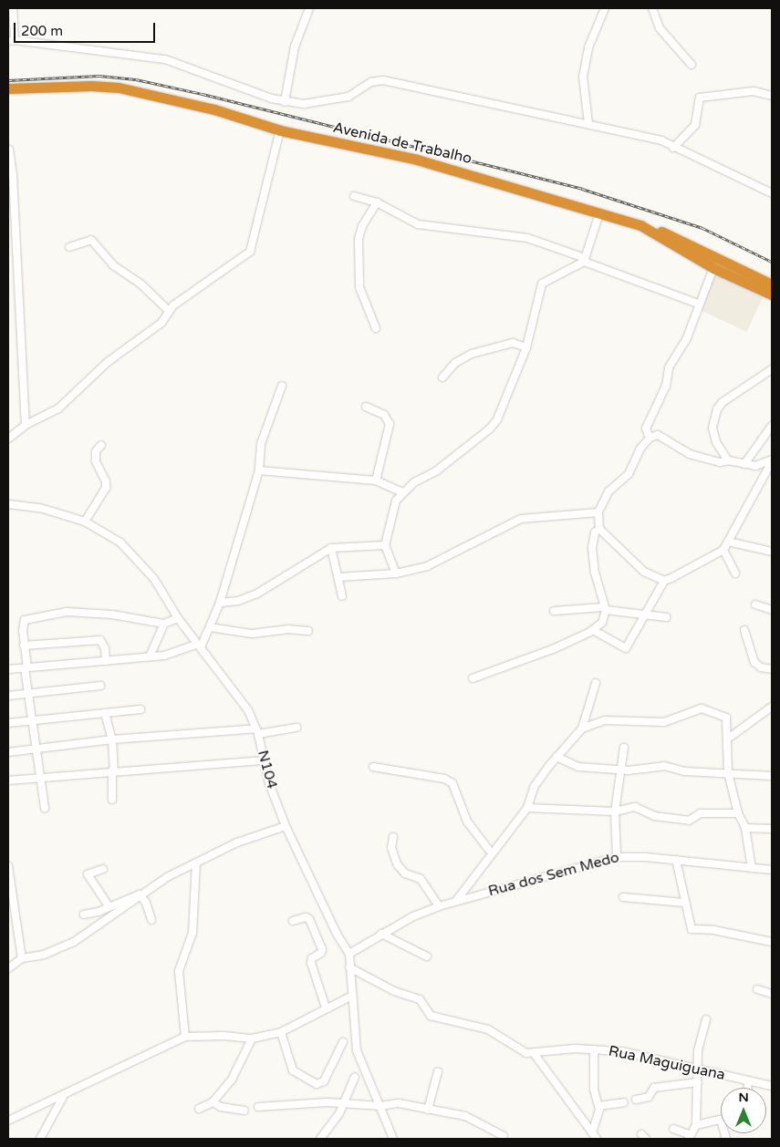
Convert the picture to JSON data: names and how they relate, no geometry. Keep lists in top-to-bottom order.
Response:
{
  "streets": {
    "highway": ["Avenida de Trabalho"],
    "street": ["N104", "Rua dos Sem Medo", "Rua Maguiguana"]
  },
  "crossings": [
    ["N104", "Rua dos Sem Medo"]
  ],
  "scale_bar": "200 m",
  "north": "top"
}
